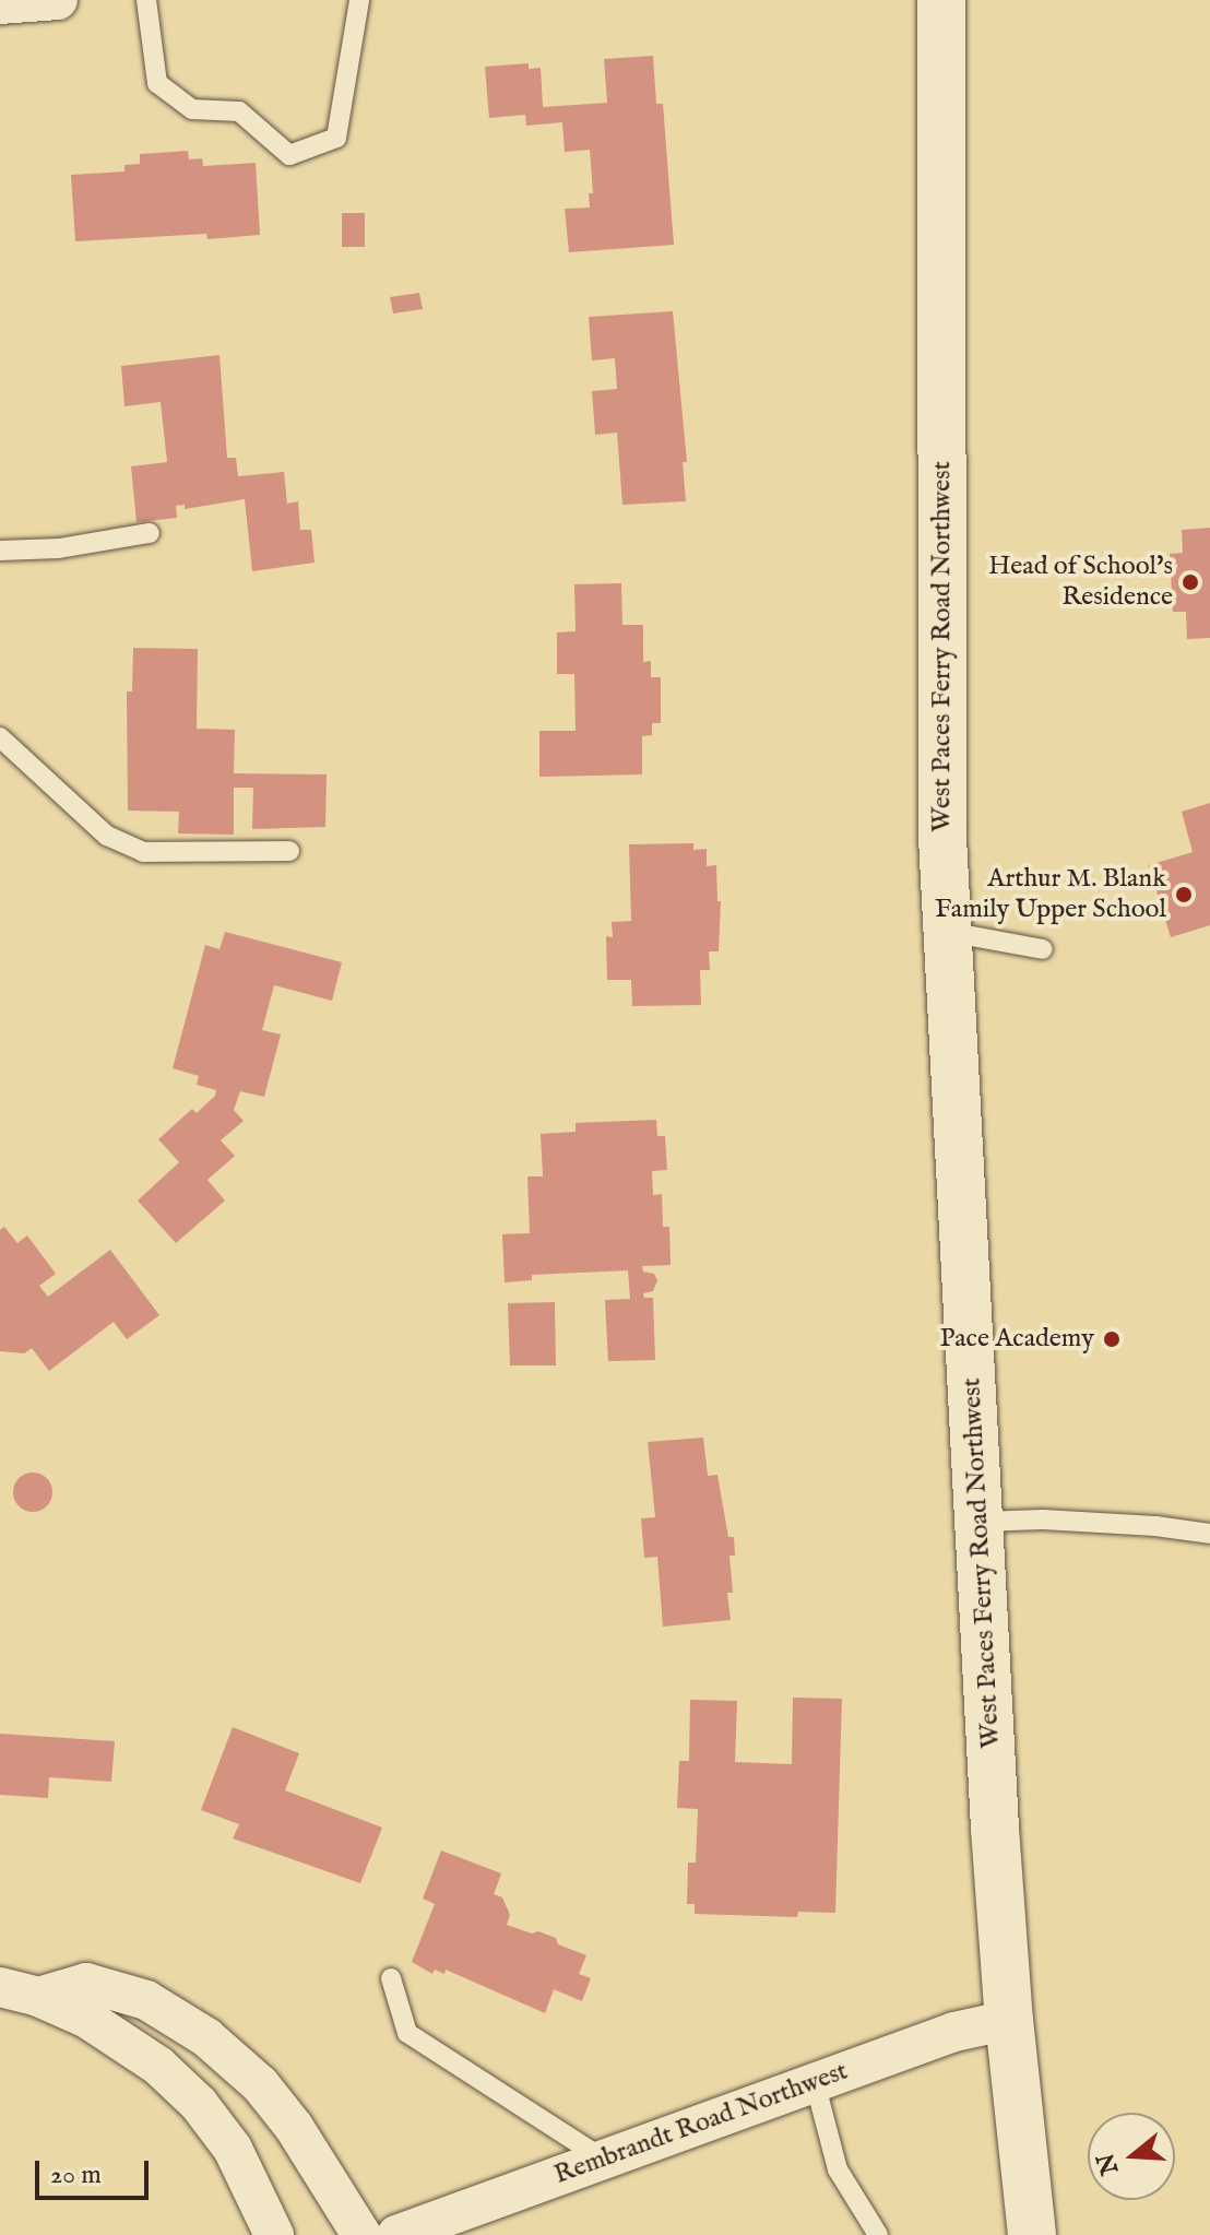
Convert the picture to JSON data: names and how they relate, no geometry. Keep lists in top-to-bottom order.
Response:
{
  "streets": {
    "main road": ["West Paces Ferry Road Northwest"],
    "street": ["Rembrandt Road Northwest"]
  },
  "crossings": [
    ["West Paces Ferry Road Northwest", "Rembrandt Road Northwest"]
  ],
  "places": ["Head of School's Residence", "Arthur M. Blank Family Upper School", "Pace Academy"],
  "scale_bar": "20 m",
  "north": "left"
}
